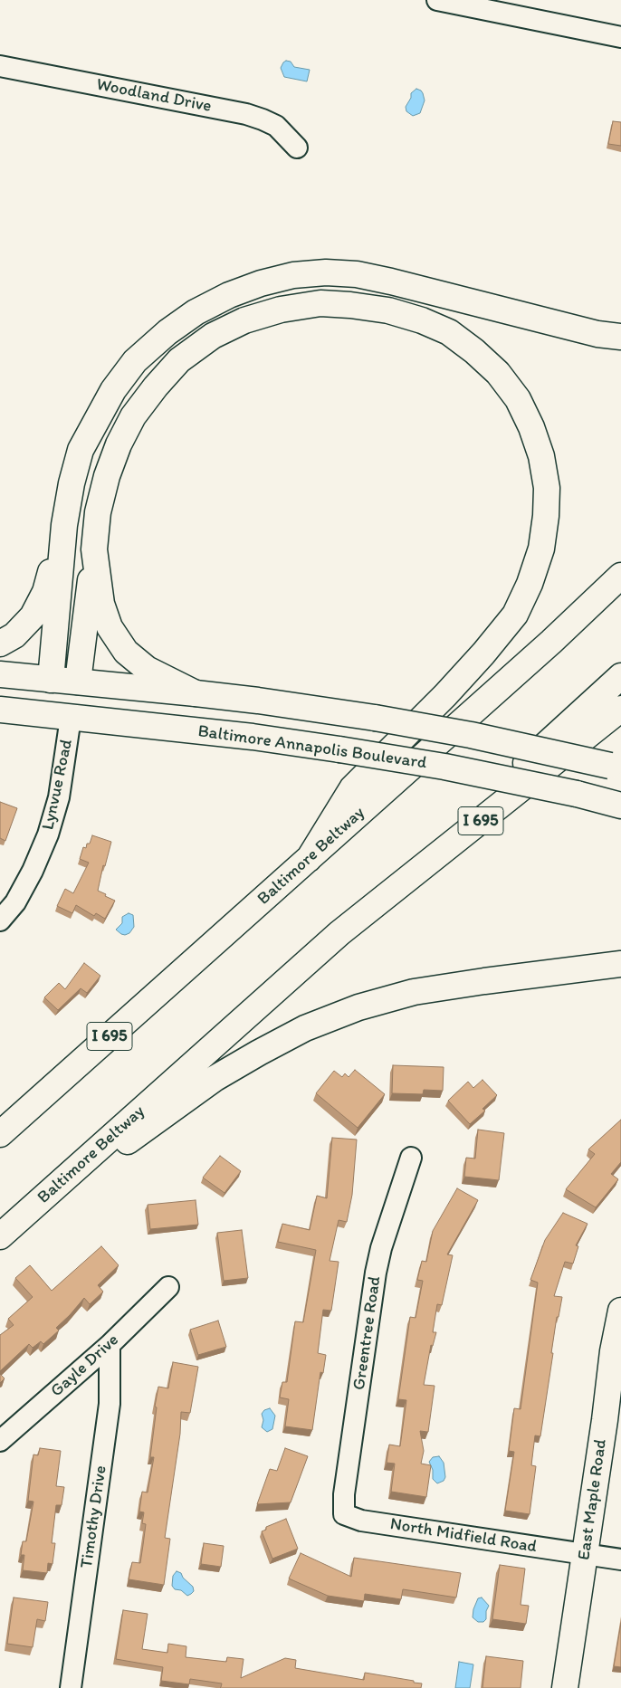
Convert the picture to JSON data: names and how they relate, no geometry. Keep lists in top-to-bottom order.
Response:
{
  "streets": {
    "main road": [
      "Baltimore Annapolis Boulevard",
      "I 695",
      "Baltimore Beltway",
      "East Maple Road"
    ],
    "street": [
      "Woodland Drive",
      "Lynvue Road",
      "Greentree Road",
      "Gayle Drive",
      "Timothy Drive",
      "North Midfield Road"
    ]
  },
  "crossings": [
    ["Baltimore Annapolis Boulevard", "Lynvue Road"],
    ["Greentree Road", "North Midfield Road"],
    ["Gayle Drive", "Timothy Drive"],
    ["East Maple Road", "North Midfield Road"]
  ]
}
